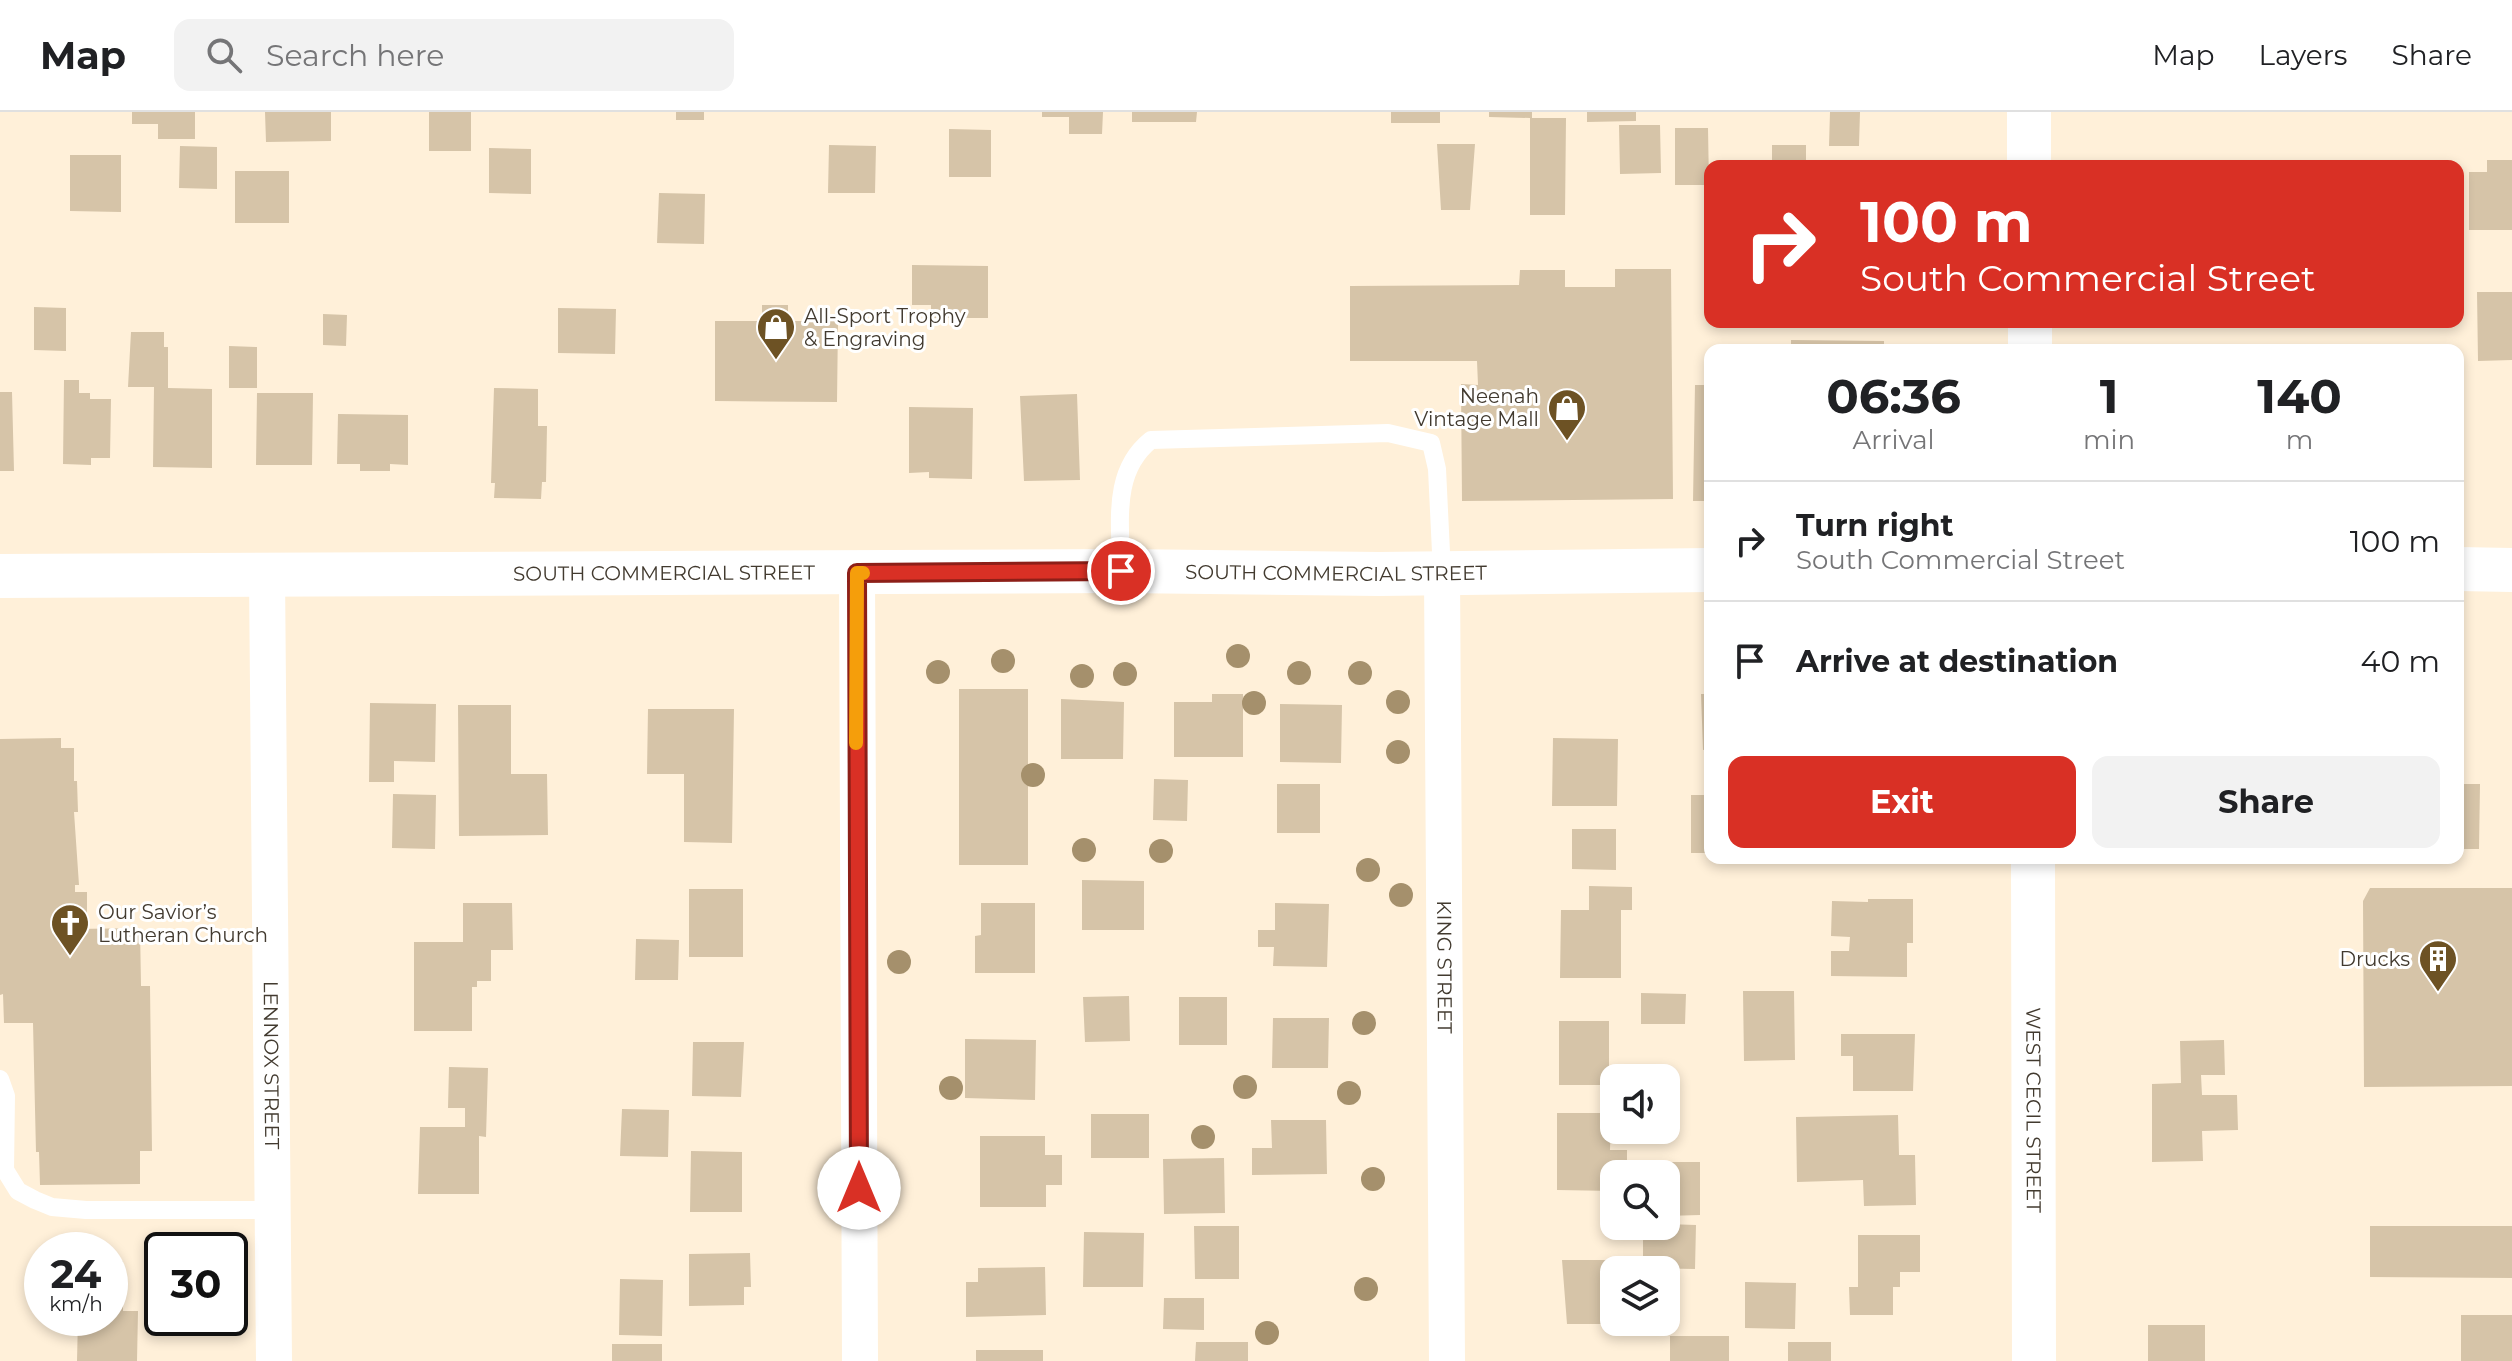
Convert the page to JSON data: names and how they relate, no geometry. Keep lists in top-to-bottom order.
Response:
{
  "streets": {
    "main road": ["SOUTH COMMERCIAL STREET", "WEST CECIL STREET"],
    "street": ["KING STREET", "LENNOX STREET"]
  },
  "crossings": [
    ["SOUTH COMMERCIAL STREET", "KING STREET"],
    ["SOUTH COMMERCIAL STREET", "LENNOX STREET"]
  ],
  "places": {
    "shop": ["All-Sport Trophy & Engraving", "Neenah Vintage Mall"],
    "church": ["Our Savior’s Lutheran Church"],
    "building": ["Drucks"]
  },
  "page": {
    "header": "Map",
    "search": "Search here",
    "nav": ["Map", "Layers", "Share"],
    "turn": ["100 m", "South Commercial Street"],
    "eta": [
      "06:36",
      "Arrival",
      "1",
      "min",
      "140",
      "m"
    ],
    "list": [
      {
        "name": "Turn right",
        "note": "South Commercial Street",
        "value": "100 m"
      },
      {
        "name": "Arrive at destination",
        "value": "40 m"
      }
    ],
    "buttons": ["Exit", "Share"],
    "speed": "24 km/h",
    "limit": "30"
  }
}
